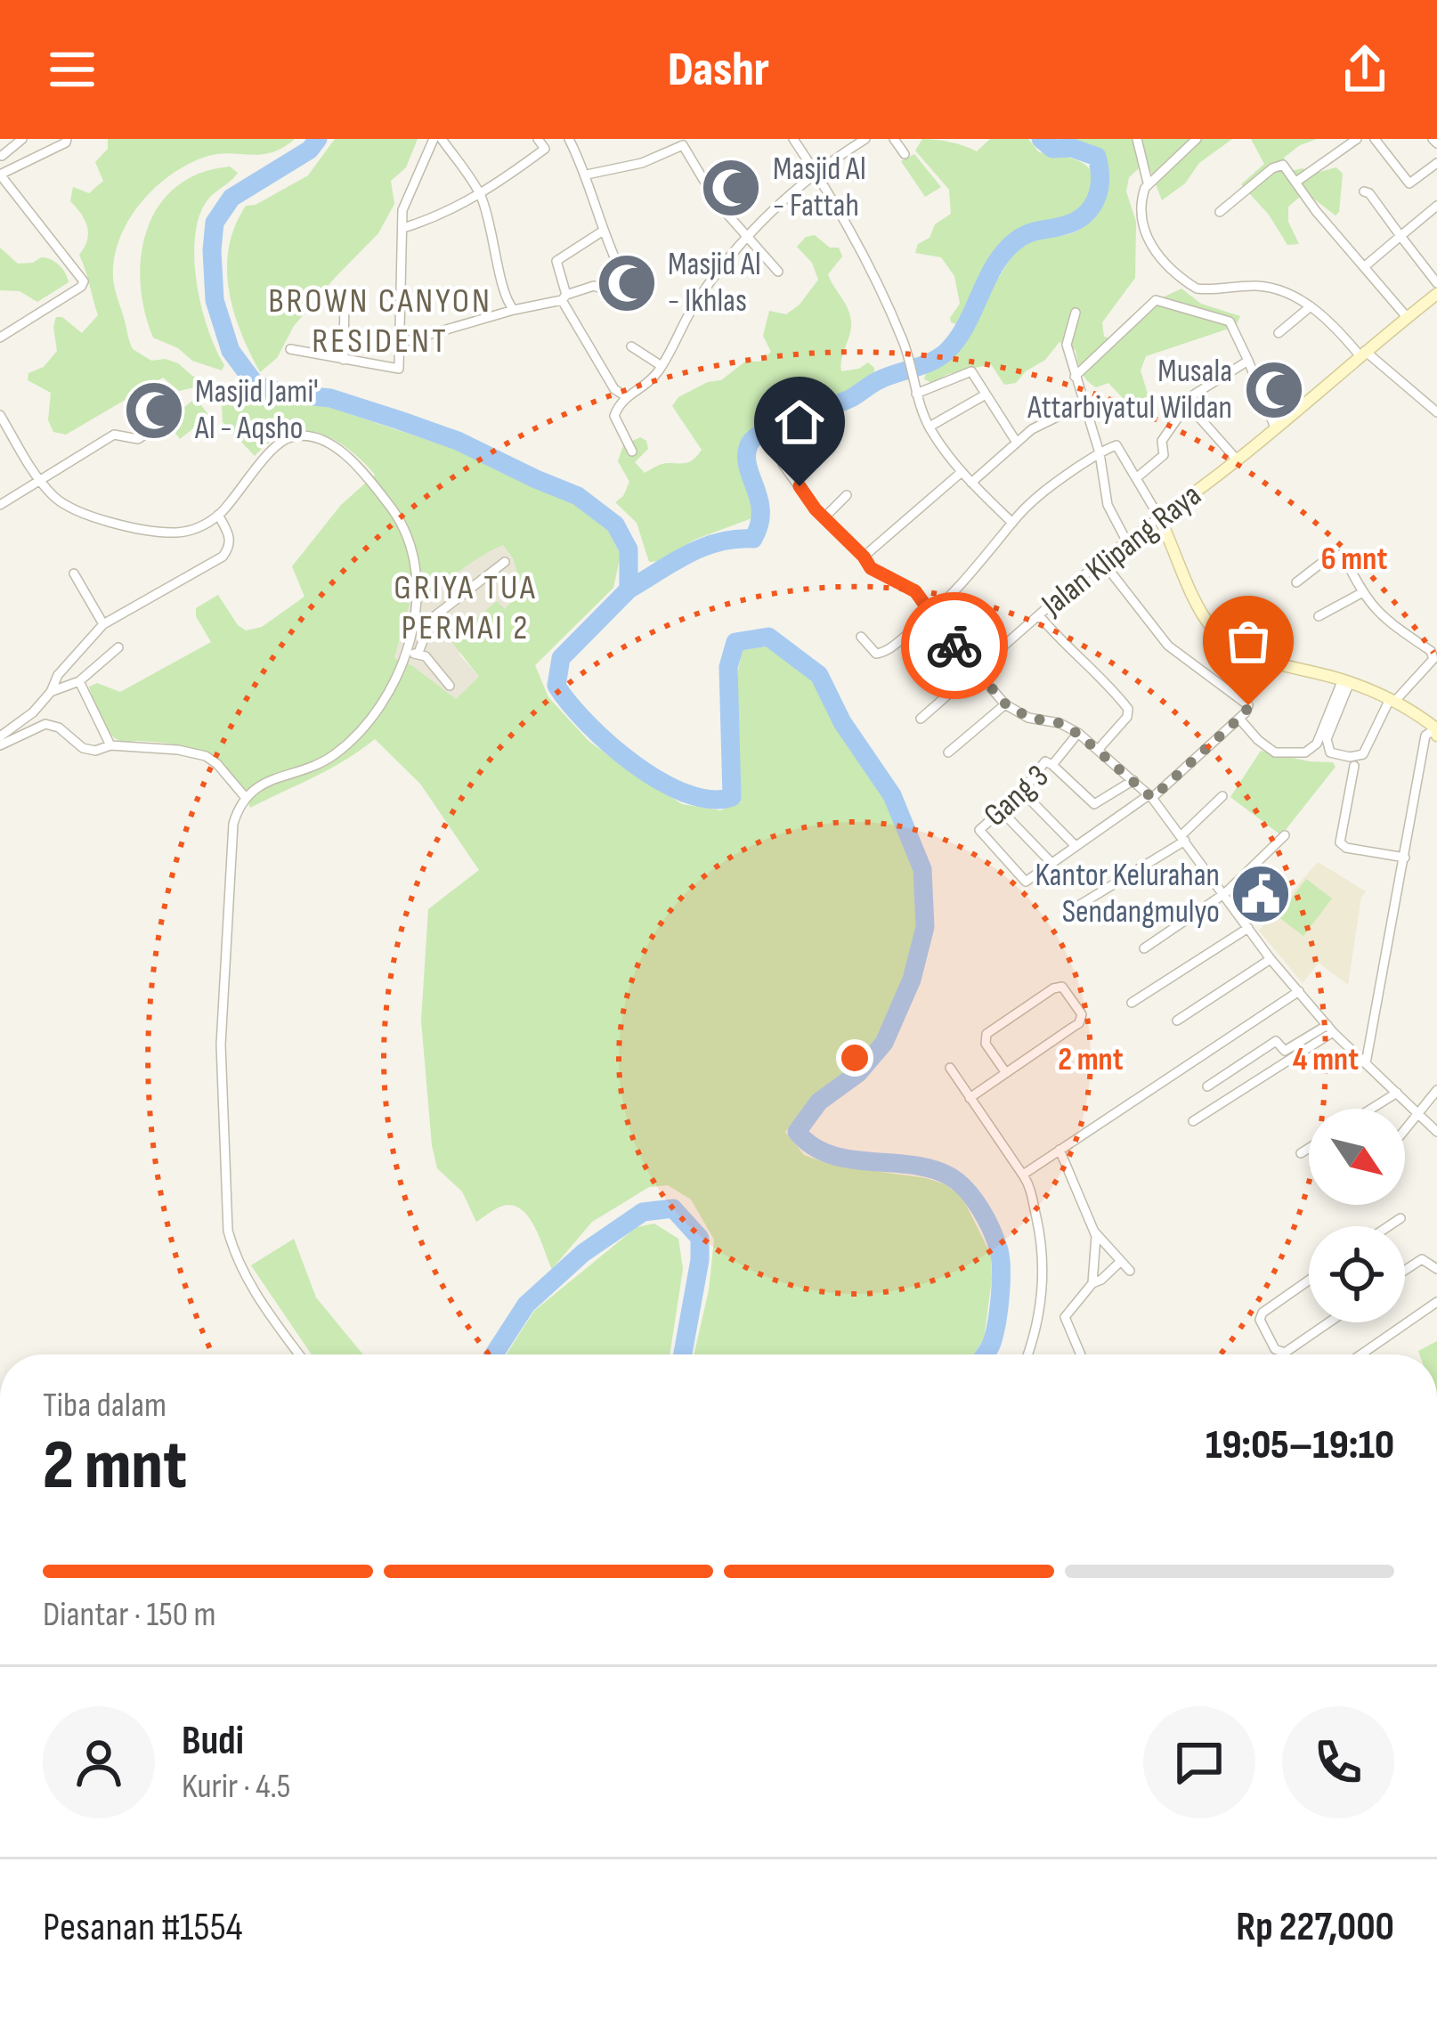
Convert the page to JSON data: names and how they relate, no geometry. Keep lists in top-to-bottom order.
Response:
{
  "streets": {
    "main road": ["Jalan Klipang Raya"],
    "street": ["Gang 3"]
  },
  "districts": ["BROWN CANYON RESIDENT", "GRIYA TUA PERMAI 2"],
  "places": {
    "mosque": [
      "Masjid Al - Fattah",
      "Masjid Al - Ikhlas",
      "Musala Attarbiyatul Wildan",
      "Masjid Jami' Al - Aqsho"
    ],
    "public building": ["Kantor Kelurahan Sendangmulyo"]
  },
  "north": "bottom right",
  "page": {
    "header": "Dashr",
    "heading": ["2 mnt", "Tiba dalam", "19:05–19:10"],
    "panel": [
      "Budi",
      "Kurir · 4.5",
      "Pesanan #1554",
      "Rp 227,000"
    ],
    "bar": "Diantar · 150 m"
  },
  "rings": ["6 mnt", "2 mnt", "4 mnt"]
}
